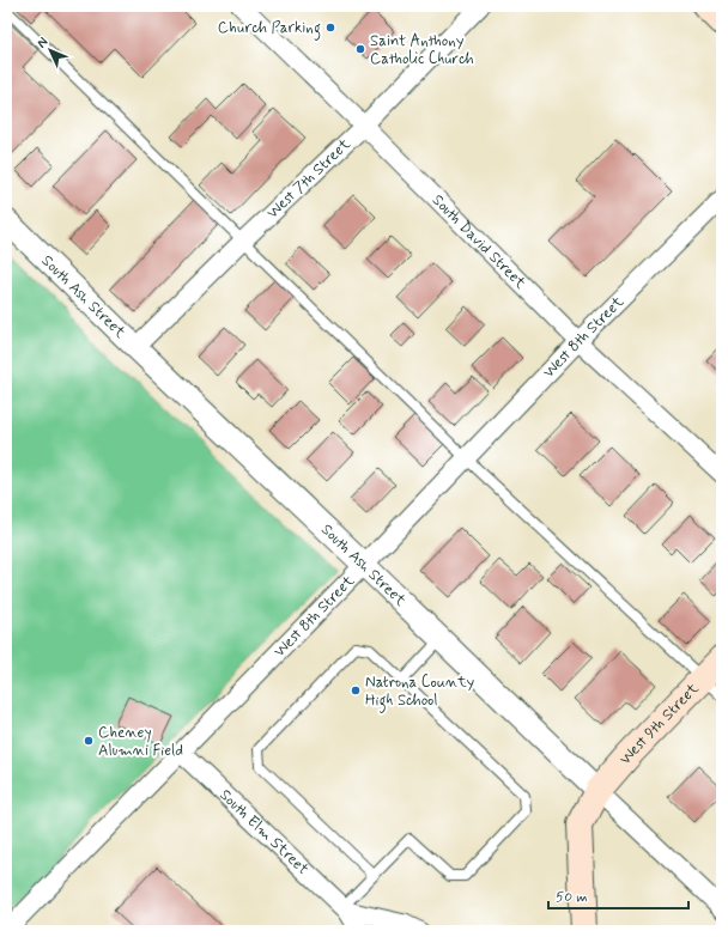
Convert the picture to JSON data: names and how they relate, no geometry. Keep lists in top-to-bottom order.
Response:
{
  "streets": {
    "main road": ["West 9th Street"],
    "street": [
      "West 7th Street",
      "South David Street",
      "South Ash Street",
      "West 8th Street",
      "South Elm Street"
    ]
  },
  "crossings": [
    ["West 7th Street", "South David Street"],
    ["West 7th Street", "South Ash Street"],
    ["South David Street", "West 8th Street"],
    ["South Ash Street", "West 8th Street"],
    ["South Ash Street", "West 9th Street"],
    ["West 8th Street", "South Elm Street"]
  ],
  "places": [
    "Church Parking",
    "Saint Anthony Catholic Church",
    "Natrona County High School",
    "Cheney Alumni Field"
  ],
  "scale_bar": "50 m",
  "north": "top left"
}
